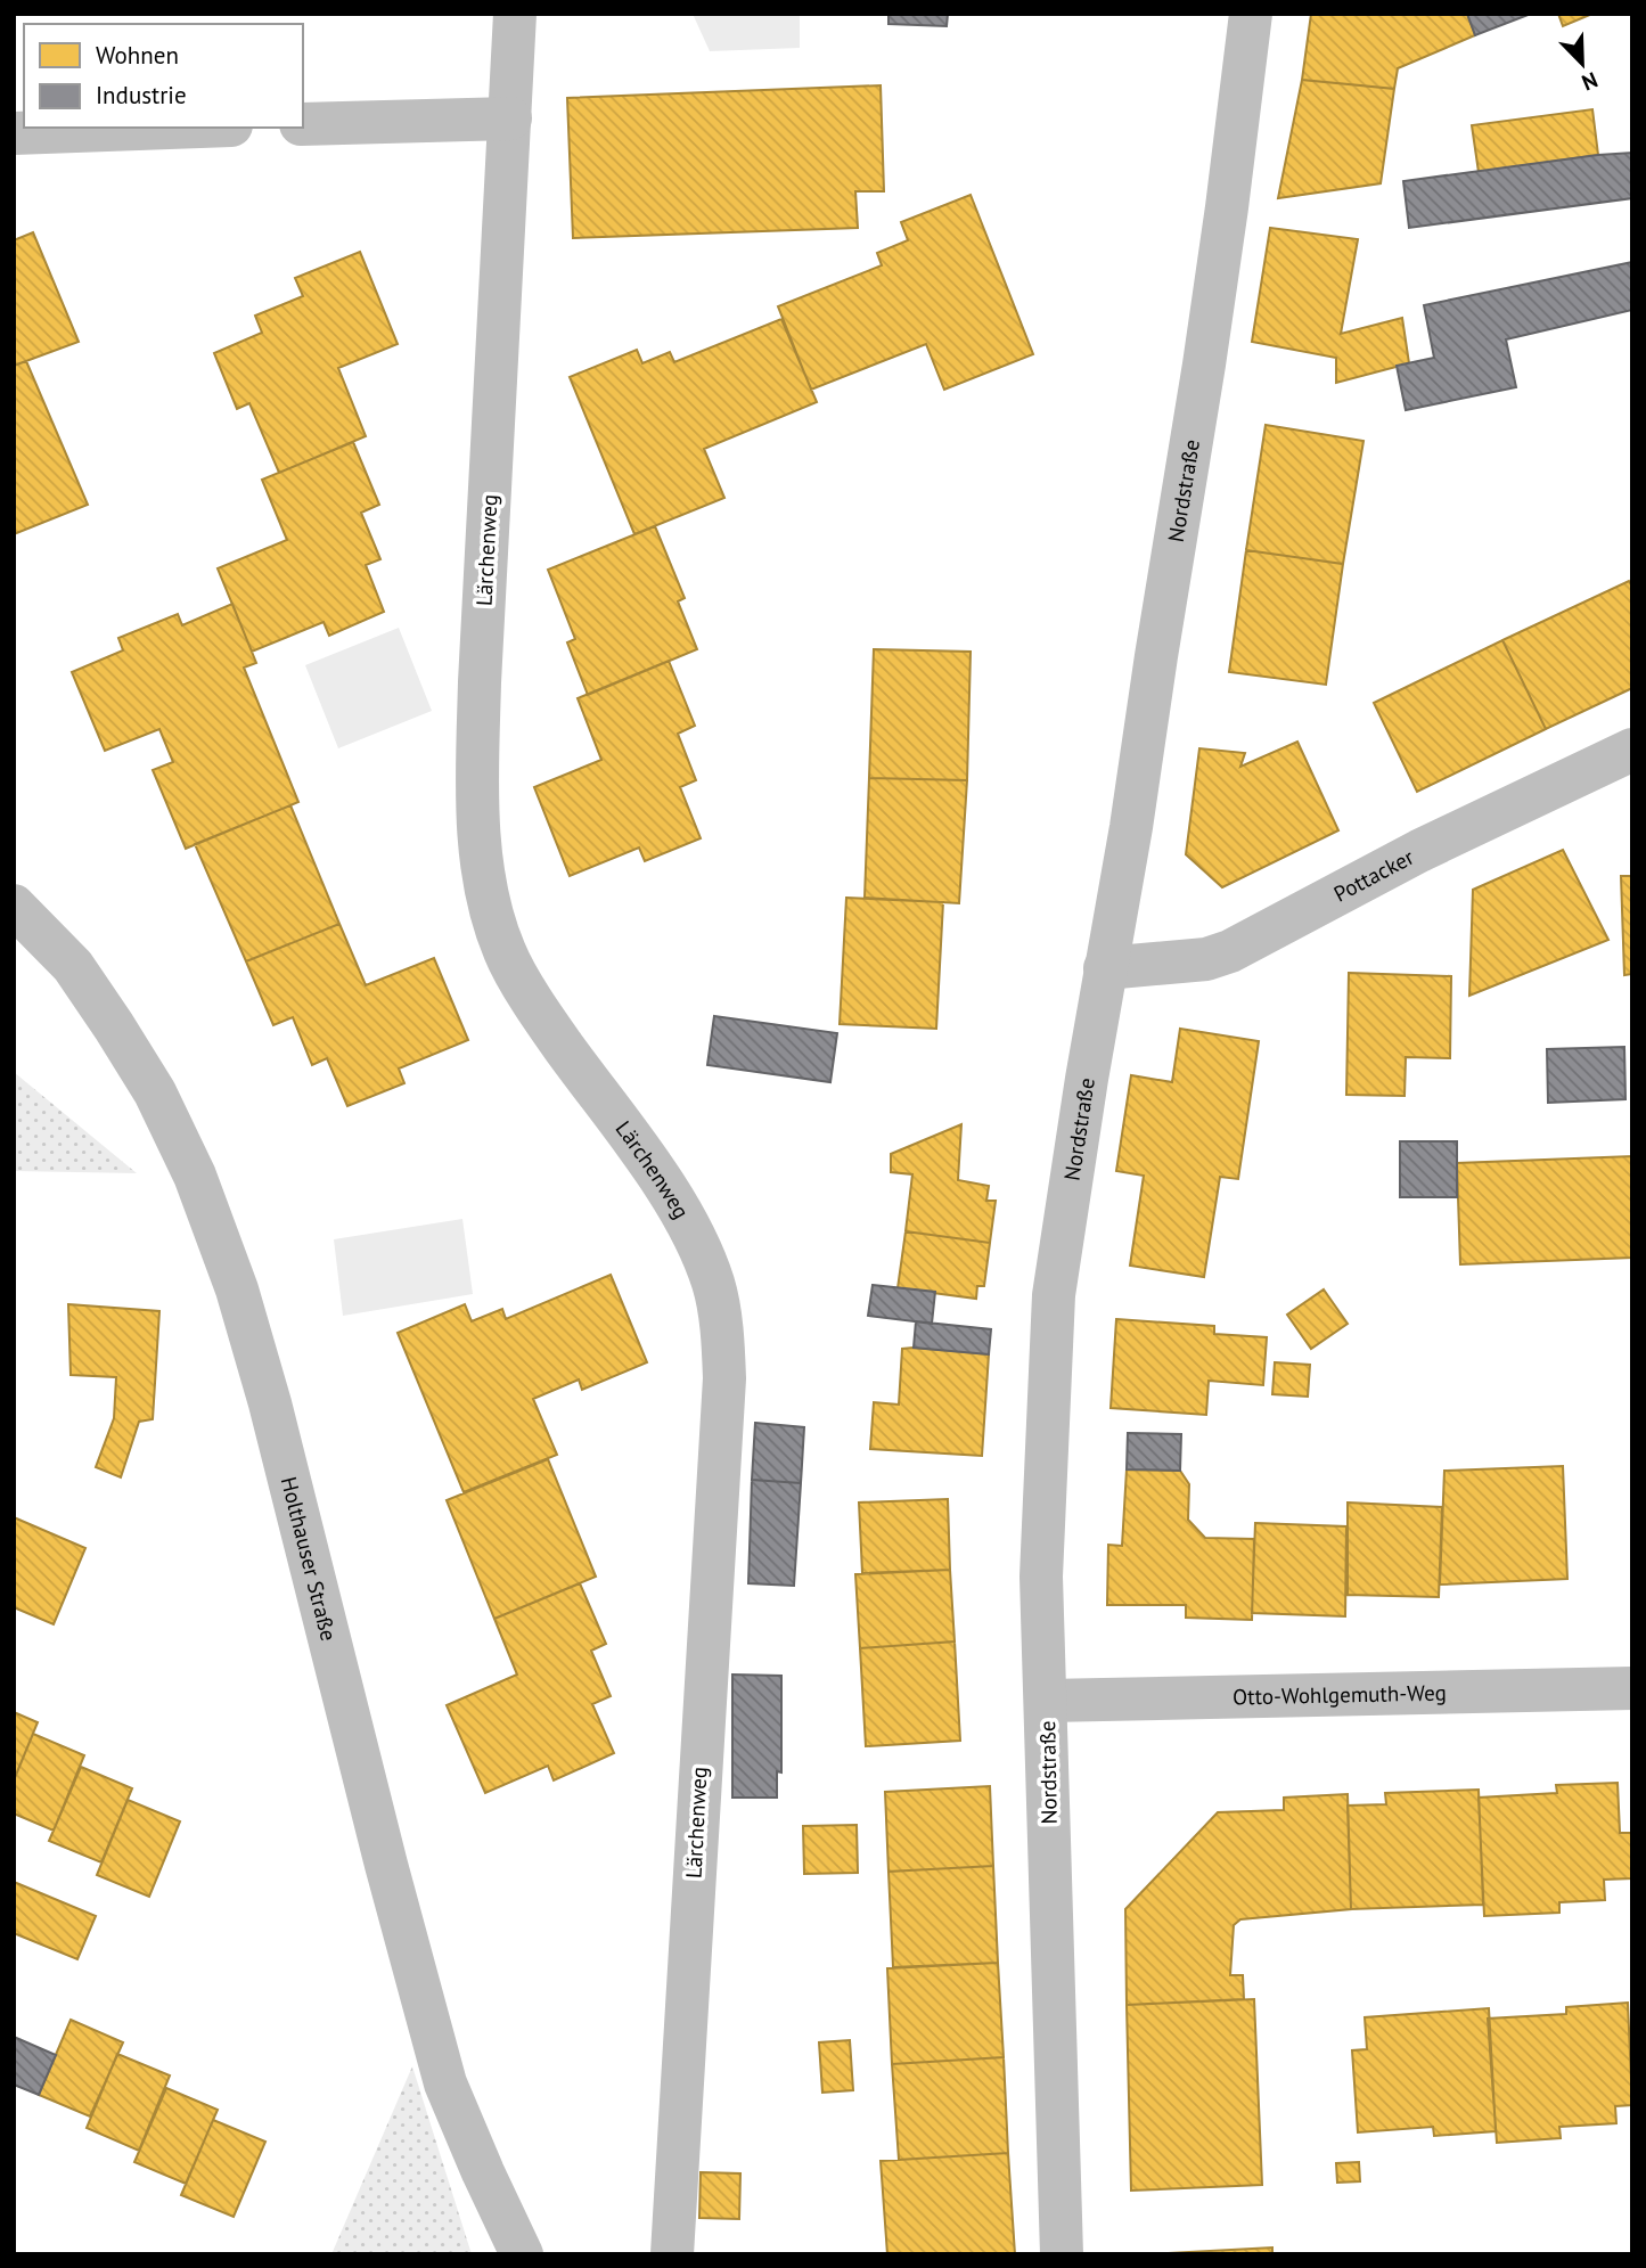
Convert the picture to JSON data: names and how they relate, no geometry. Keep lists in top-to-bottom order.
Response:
{
  "streets": {
    "street": [
      "Nordstraße",
      "Lärchenweg",
      "Pottacker",
      "Holthauser Straße",
      "Otto-Wohlgemuth-Weg"
    ]
  },
  "crossings": [
    ["Nordstraße", "Pottacker"],
    ["Nordstraße", "Otto-Wohlgemuth-Weg"]
  ],
  "legend": ["Wohnen", "Industrie"],
  "north": "bottom right"
}
